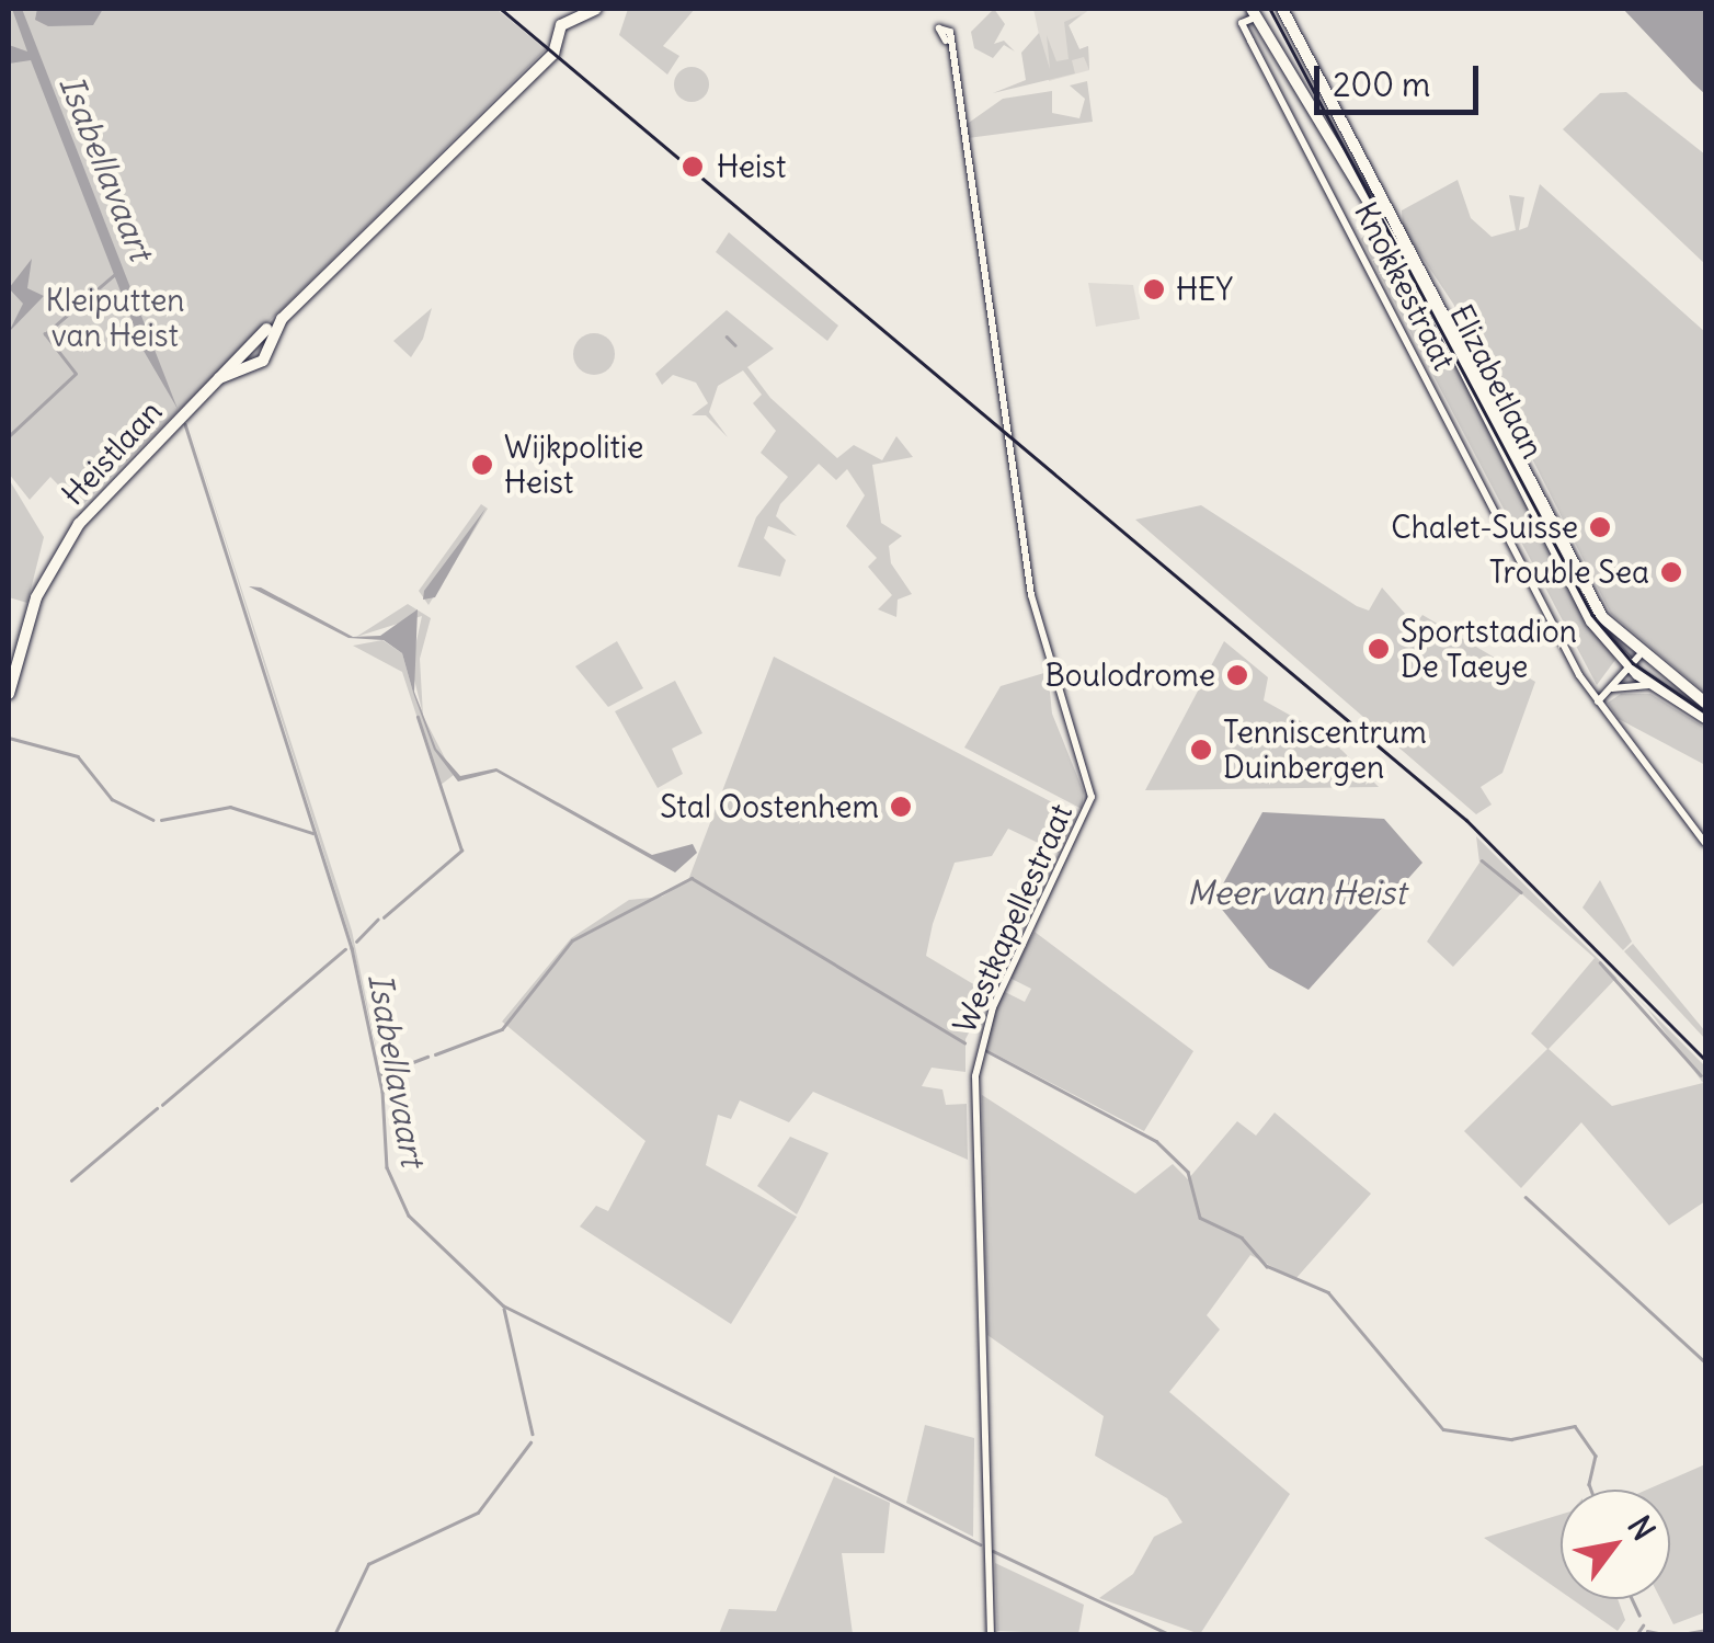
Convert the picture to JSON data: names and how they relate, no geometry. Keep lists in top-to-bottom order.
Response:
{
  "streets": {
    "main road": ["Elizabetlaan", "Heistlaan"],
    "street": ["Knokkestraat", "Westkapellestraat"]
  },
  "crossings": [
    ["Knokkestraat", "Elizabetlaan"]
  ],
  "water": ["Isabellavaart", "Meer van Heist"],
  "parks": ["Kleiputten van Heist"],
  "places": [
    "Heist",
    "HEY",
    "Wijkpolitie Heist",
    "Chalet-Suisse",
    "Trouble Sea",
    "Sportstadion De Taeye",
    "Boulodrome",
    "Tenniscentrum Duinbergen",
    "Stal Oostenhem"
  ],
  "scale_bar": "200 m",
  "north": "top right"
}
